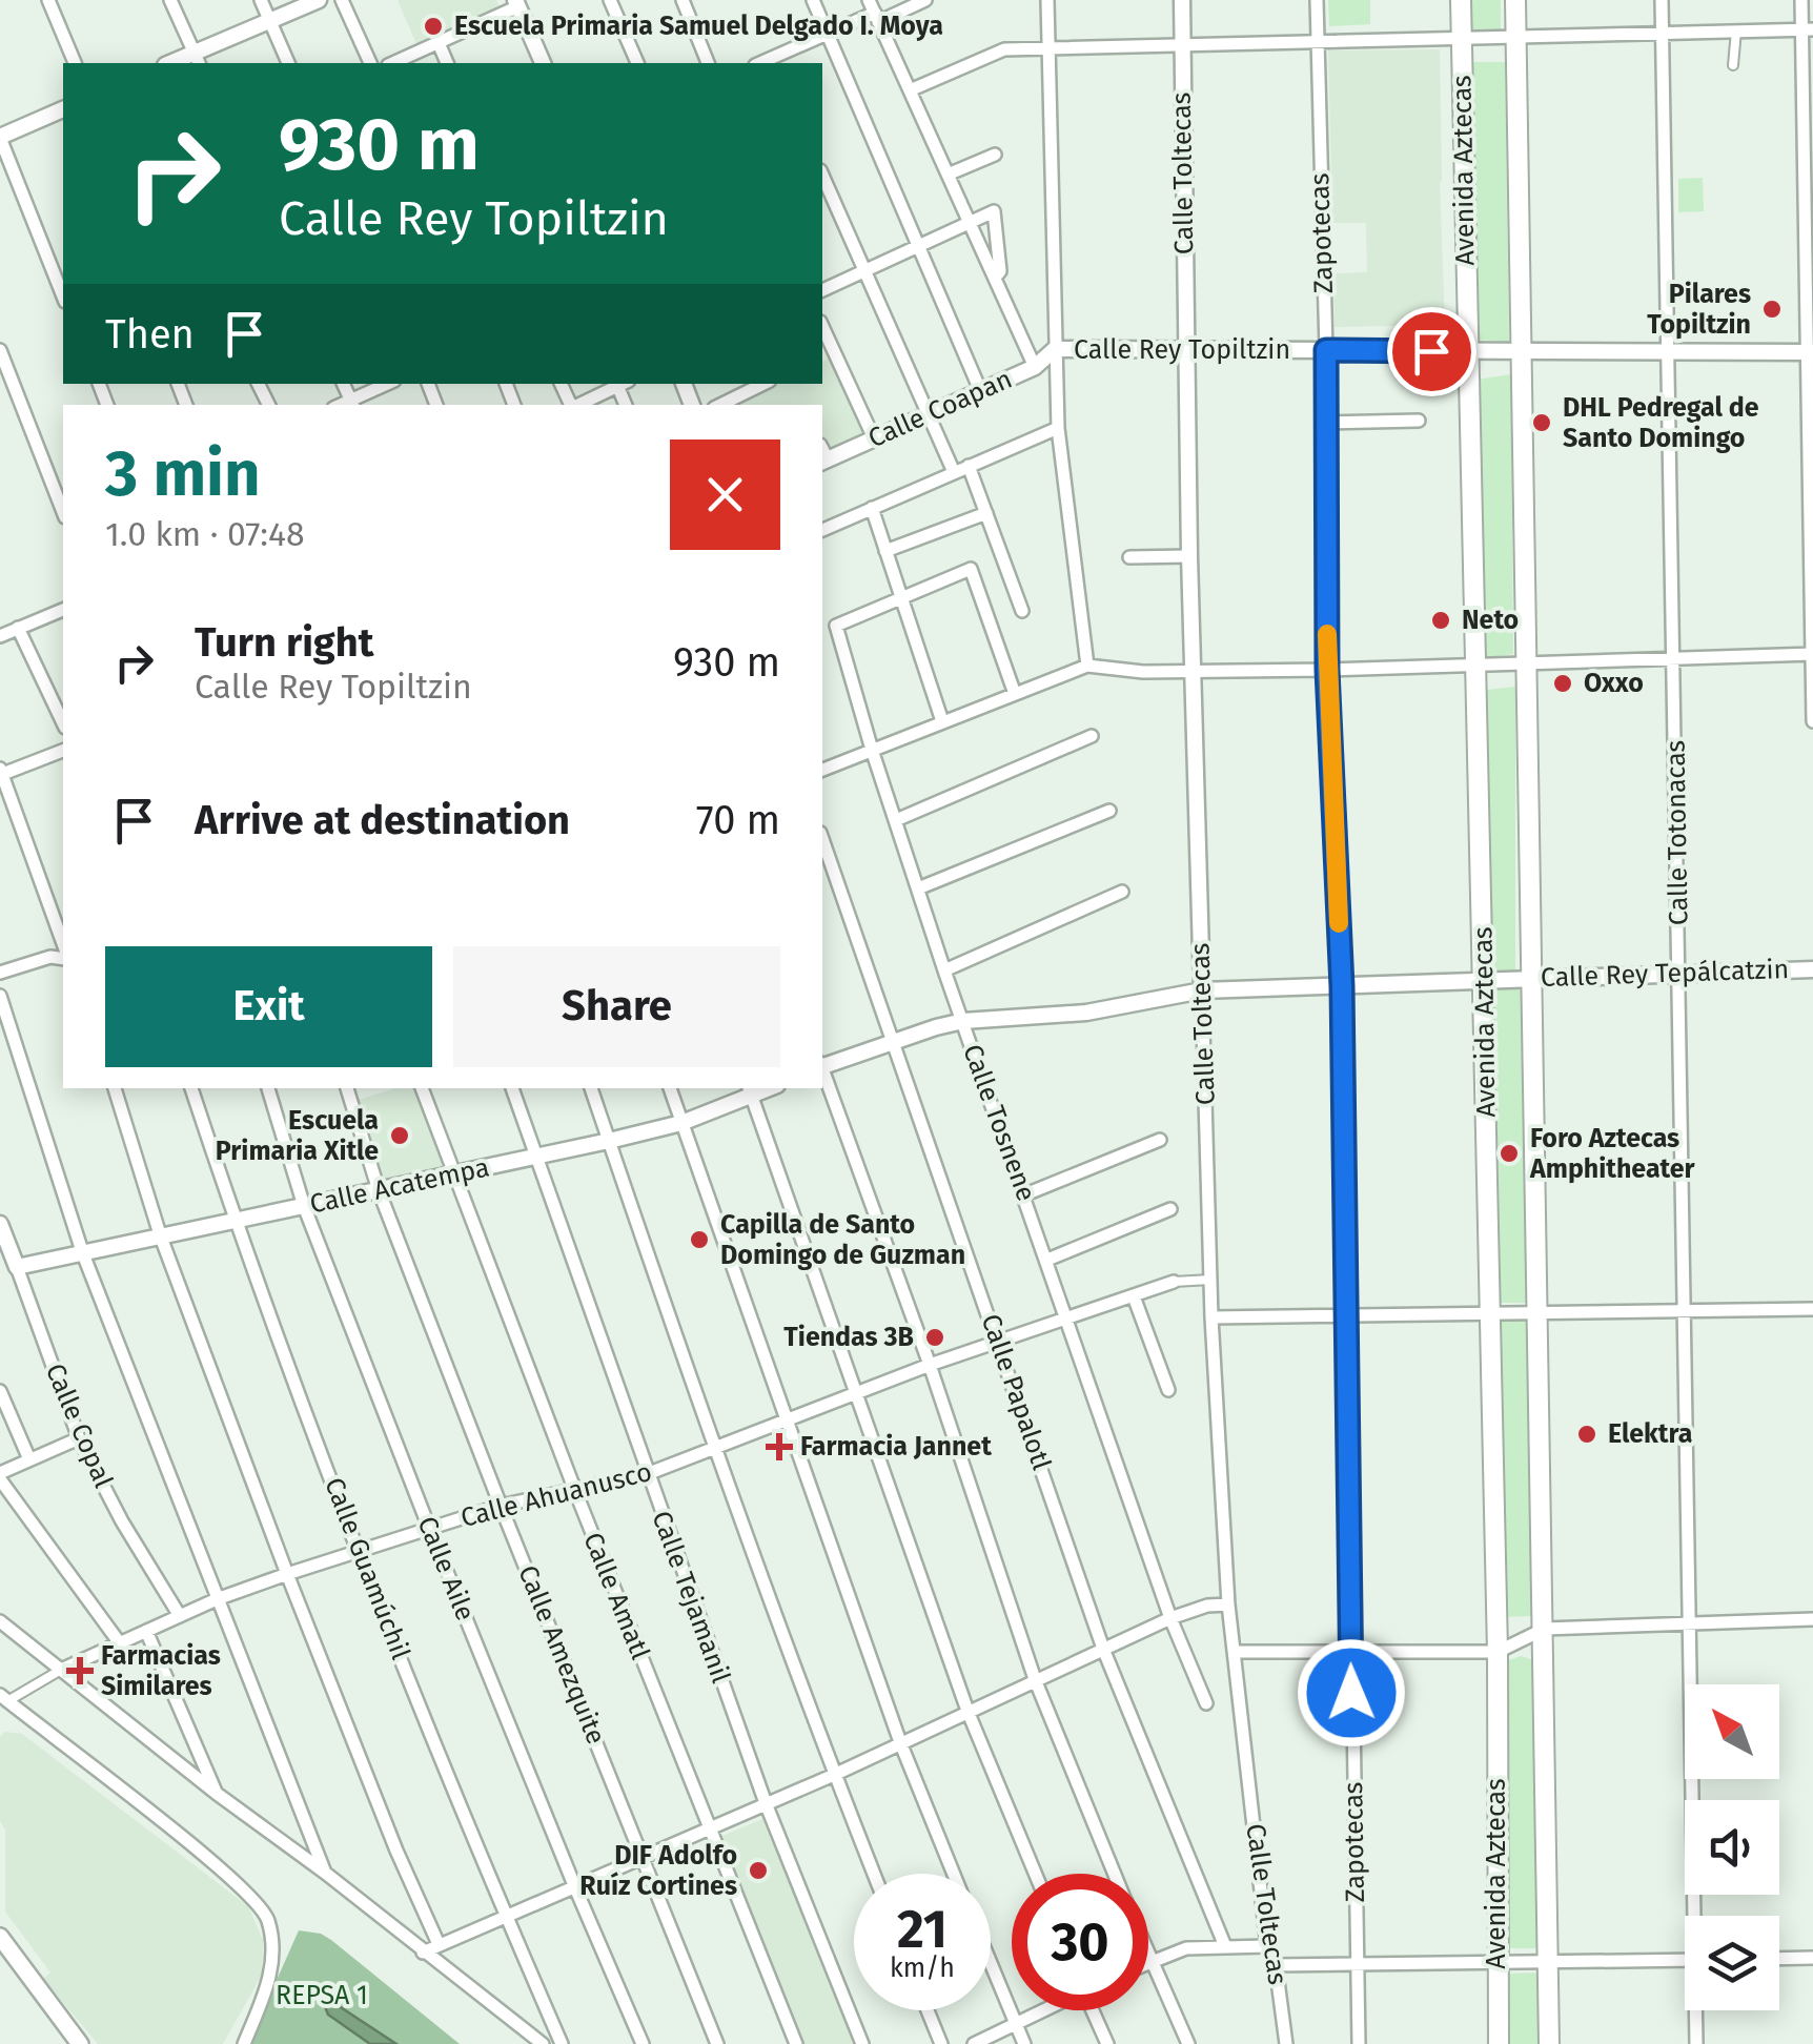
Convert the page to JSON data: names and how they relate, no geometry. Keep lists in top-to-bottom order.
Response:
{
  "streets": {
    "main road": ["Avenida Aztecas"],
    "street": [
      "Calle Toltecas",
      "Zapotecas",
      "Calle Rey Topiltzin",
      "Calle Coapan",
      "Calle Totonacas",
      "Calle Rey Tepálcatzin",
      "Calle Tosnene",
      "Calle Acatempa",
      "Calle Papalotl",
      "Calle Copal",
      "Calle Ahuanusco",
      "Calle Guamúchil",
      "Calle Aile",
      "Calle Amatl",
      "Calle Tejamanil",
      "Calle Amezquite"
    ]
  },
  "crossings": [
    ["Avenida Aztecas", "Calle Rey Topiltzin"],
    ["Avenida Aztecas", "Calle Rey Tepálcatzin"],
    ["Calle Toltecas", "Calle Rey Topiltzin"],
    ["Calle Toltecas", "Calle Rey Tepálcatzin"],
    ["Zapotecas", "Calle Rey Topiltzin"],
    ["Zapotecas", "Calle Rey Tepálcatzin"],
    ["Calle Rey Topiltzin", "Calle Coapan"],
    ["Calle Rey Topiltzin", "Calle Totonacas"],
    ["Calle Totonacas", "Calle Rey Tepálcatzin"],
    ["Calle Tosnene", "Calle Ahuanusco"],
    ["Calle Acatempa", "Calle Copal"],
    ["Calle Acatempa", "Calle Guamúchil"],
    ["Calle Acatempa", "Calle Aile"],
    ["Calle Acatempa", "Calle Amatl"],
    ["Calle Acatempa", "Calle Tejamanil"],
    ["Calle Acatempa", "Calle Amezquite"],
    ["Calle Papalotl", "Calle Ahuanusco"],
    ["Calle Copal", "Calle Ahuanusco"],
    ["Calle Ahuanusco", "Calle Guamúchil"],
    ["Calle Ahuanusco", "Calle Aile"],
    ["Calle Ahuanusco", "Calle Amatl"],
    ["Calle Ahuanusco", "Calle Tejamanil"],
    ["Calle Ahuanusco", "Calle Amezquite"]
  ],
  "parks": ["REPSA 1"],
  "places": {
    "other": [
      "Escuela Primaria Samuel Delgado I. Moya",
      "Pilares Topiltzin",
      "DHL Pedregal de Santo Domingo",
      "Neto",
      "Oxxo",
      "Escuela Primaria Xitle",
      "Foro Aztecas Amphitheater",
      "Capilla de Santo Domingo de Guzman",
      "Tiendas 3B",
      "Elektra",
      "DIF Adolfo Ruíz Cortines"
    ],
    "health": ["Farmacia Jannet", "Farmacias Similares"]
  },
  "north": "top left",
  "page": {
    "turn": ["930 m", "Calle Rey Topiltzin"],
    "then": "Then",
    "heading": ["3 min", "1.0 km · 07:48"],
    "list": [
      {
        "name": "Turn right",
        "note": "Calle Rey Topiltzin",
        "value": "930 m"
      },
      {
        "name": "Arrive at destination",
        "value": "70 m"
      }
    ],
    "buttons": ["Exit", "Share"],
    "speed": "21 km/h",
    "limit": "30"
  }
}
